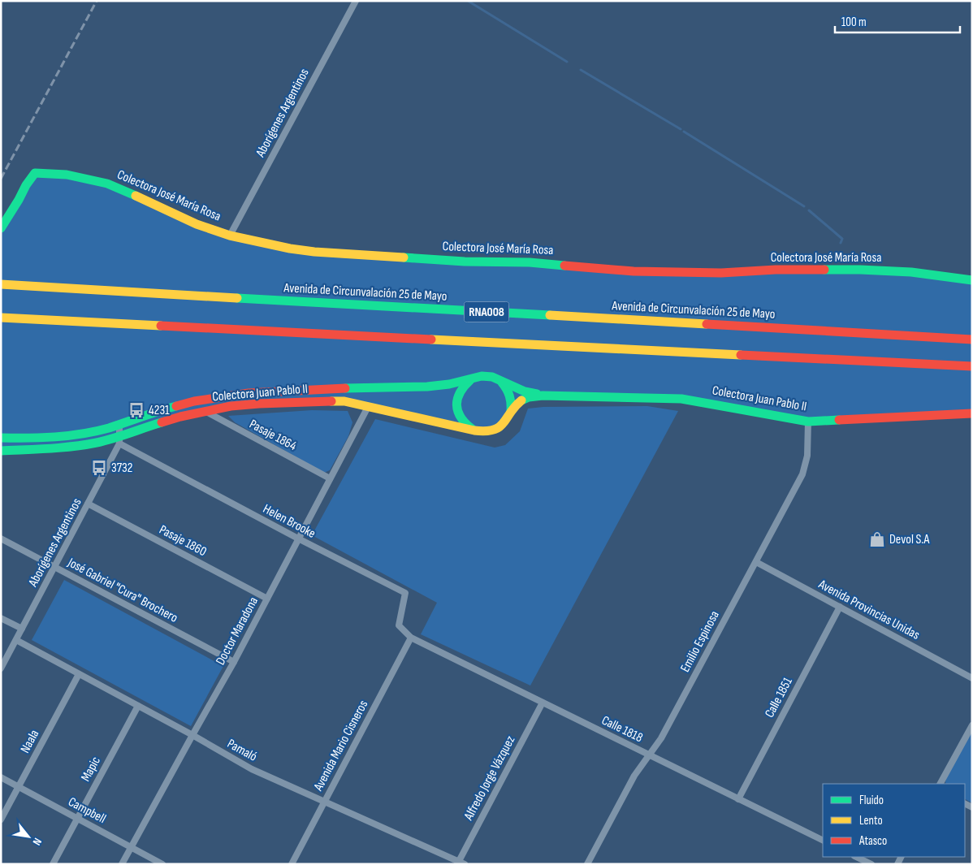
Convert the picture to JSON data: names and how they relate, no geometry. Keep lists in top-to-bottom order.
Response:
{
  "streets": {
    "main road": [
      "Colectora José María Rosa",
      "Avenida de Circunvalación 25 de Mayo",
      "RNA008",
      "Colectora Juan Pablo II"
    ],
    "street": [
      "Aborígenes Argentinos",
      "Pasaje 1864",
      "Helen Brooke",
      "Pasaje 1860",
      "José Gabriel \"Cura\" Brochero",
      "Avenida Provincias Unidas",
      "Doctor Maradona",
      "Emilio Espinosa",
      "Calle 1851",
      "Calle 1818",
      "Naala",
      "Avenida Mario Cisneros",
      "Pamaló",
      "Mapic",
      "Alfredo Jorge Vázquez",
      "Campbell"
    ]
  },
  "crossings": [
    ["Aborígenes Argentinos", "Colectora José María Rosa"],
    ["Aborígenes Argentinos", "Colectora Juan Pablo II"],
    ["Aborígenes Argentinos", "Helen Brooke"],
    ["Aborígenes Argentinos", "Pasaje 1860"],
    ["Aborígenes Argentinos", "José Gabriel \"Cura\" Brochero"],
    ["Aborígenes Argentinos", "Pamaló"],
    ["Colectora Juan Pablo II", "Pasaje 1864"],
    ["Colectora Juan Pablo II", "Helen Brooke"],
    ["Colectora Juan Pablo II", "Doctor Maradona"],
    ["Colectora Juan Pablo II", "Emilio Espinosa"],
    ["Pasaje 1864", "Doctor Maradona"],
    ["Helen Brooke", "Doctor Maradona"],
    ["Helen Brooke", "Calle 1818"],
    ["Helen Brooke", "Avenida Mario Cisneros"],
    ["Pasaje 1860", "Doctor Maradona"],
    ["José Gabriel \"Cura\" Brochero", "Doctor Maradona"],
    ["Avenida Provincias Unidas", "Emilio Espinosa"],
    ["Avenida Provincias Unidas", "Calle 1851"],
    ["Doctor Maradona", "Pamaló"],
    ["Doctor Maradona", "Campbell"],
    ["Emilio Espinosa", "Calle 1818"],
    ["Calle 1851", "Calle 1818"],
    ["Calle 1818", "Avenida Mario Cisneros"],
    ["Calle 1818", "Alfredo Jorge Vázquez"],
    ["Naala", "Pamaló"],
    ["Naala", "Campbell"],
    ["Avenida Mario Cisneros", "Pamaló"],
    ["Pamaló", "Mapic"],
    ["Pamaló", "Alfredo Jorge Vázquez"],
    ["Mapic", "Campbell"]
  ],
  "places": {
    "bus stop": ["4231", "3732"],
    "shop": ["Devol S.A"]
  },
  "legend": ["Fluido", "Lento", "Atasco"],
  "scale_bar": "100 m",
  "north": "bottom right"
}
